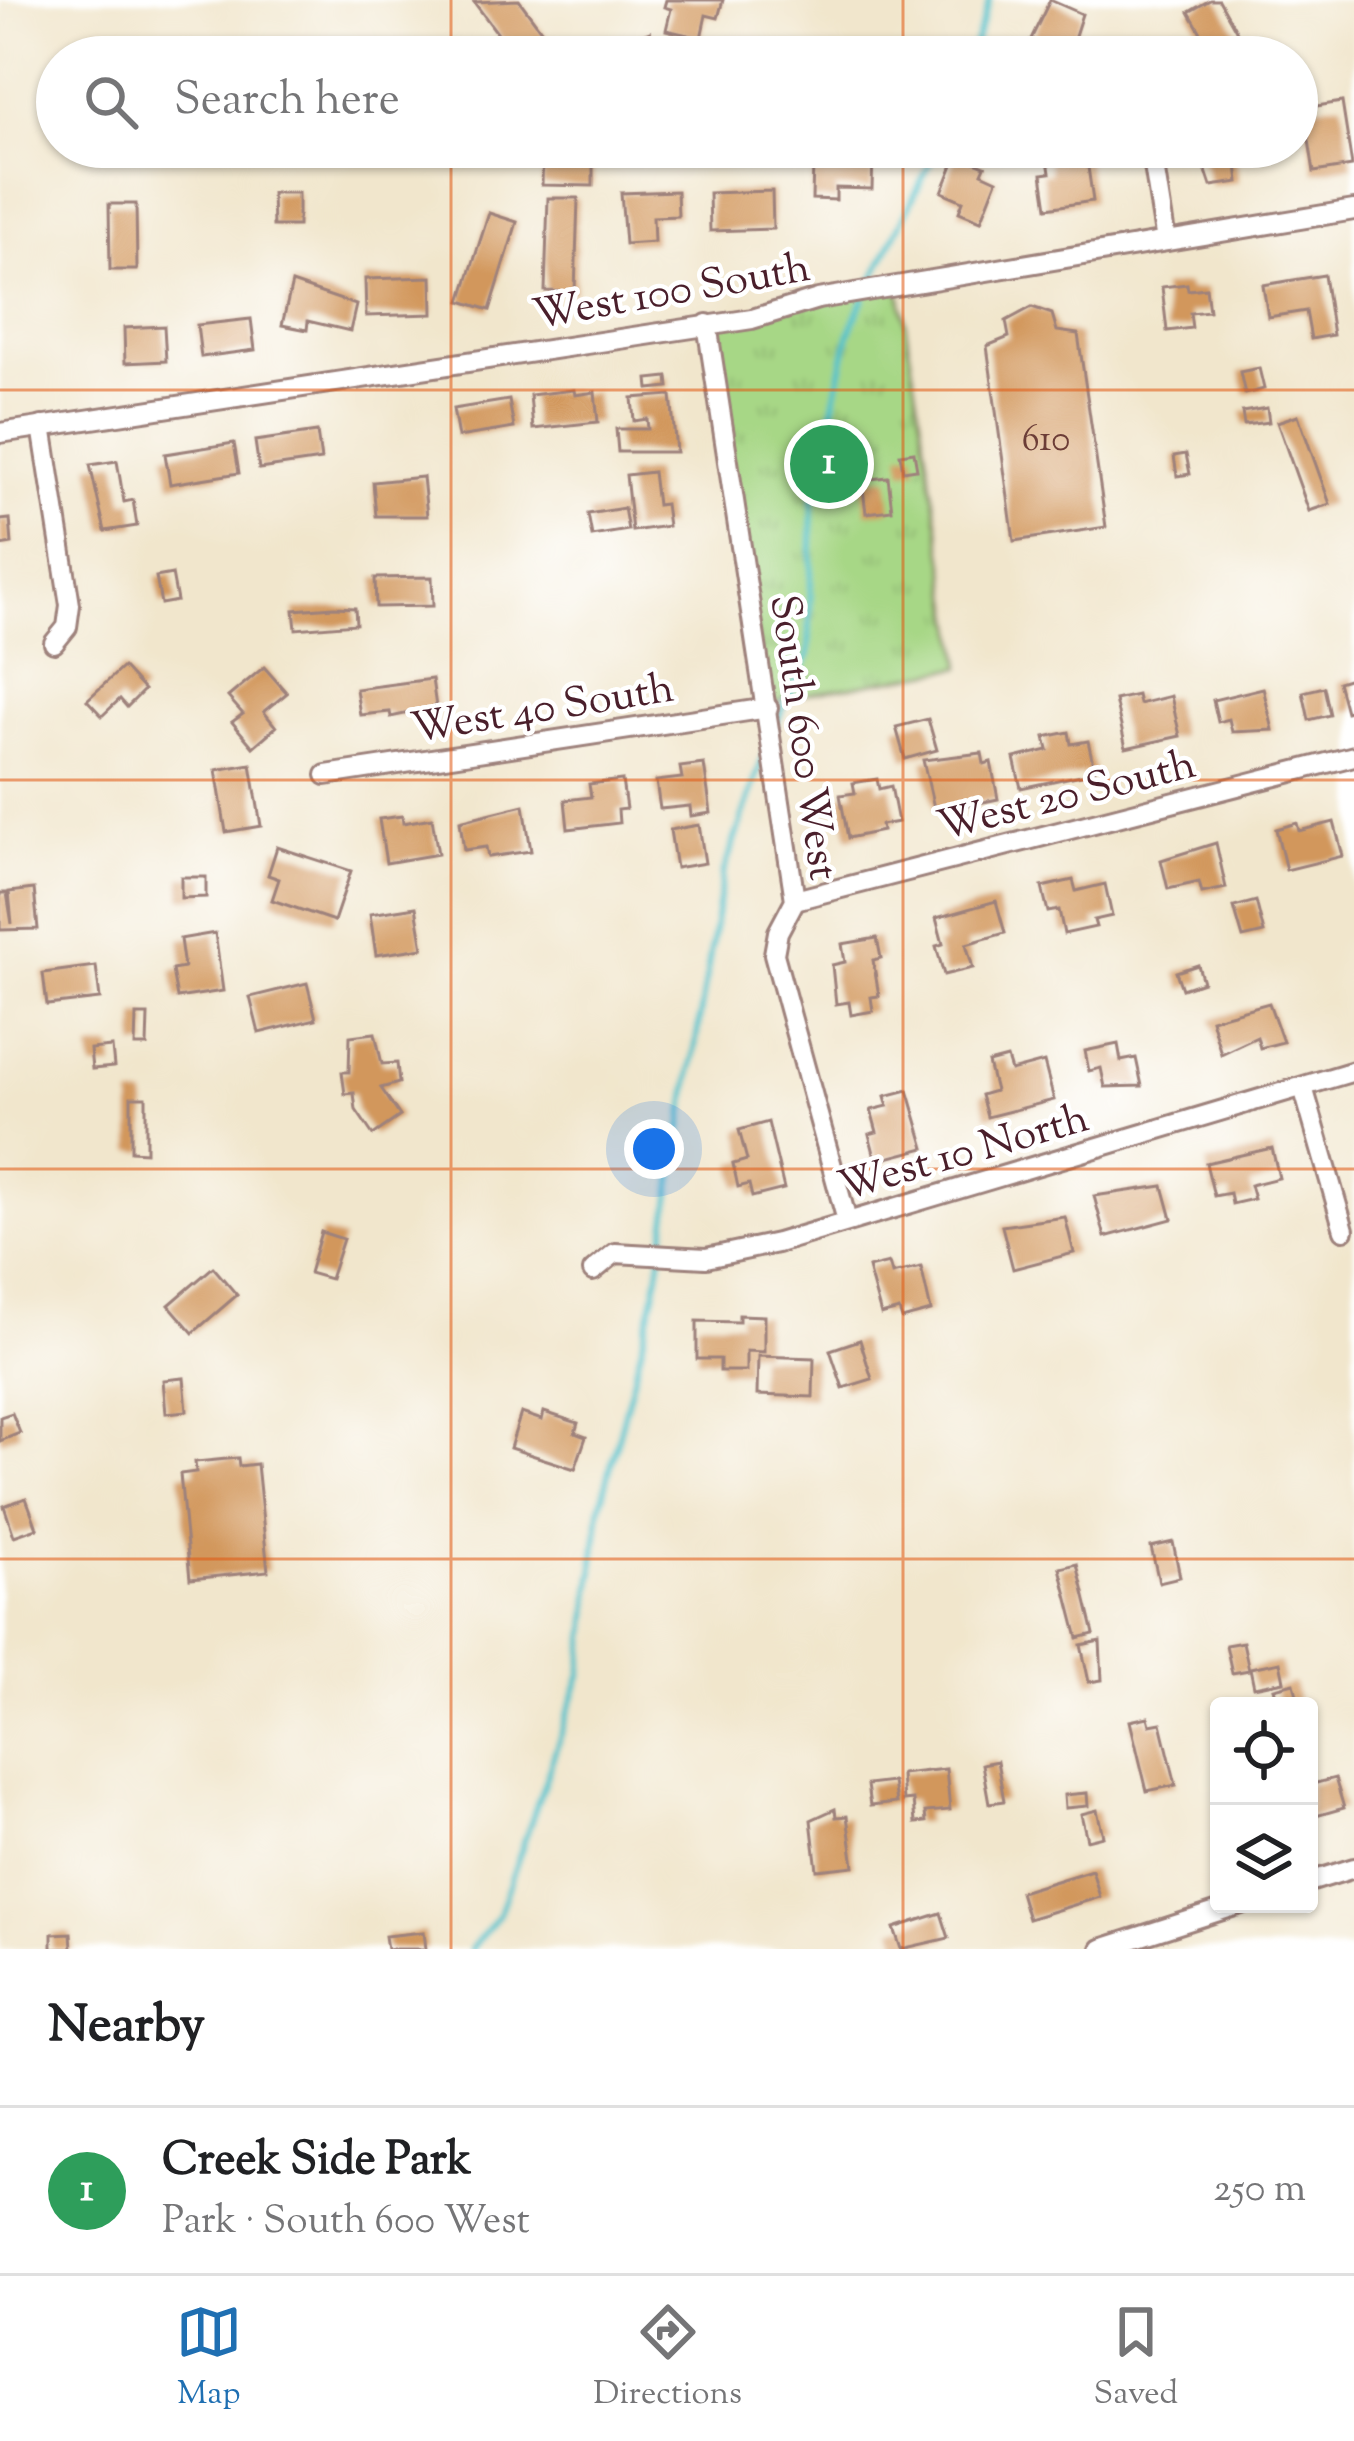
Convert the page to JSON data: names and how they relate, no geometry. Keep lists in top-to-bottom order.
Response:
{
  "streets": {
    "street": [
      "West 100 South",
      "West 40 South",
      "South 600 West",
      "West 20 South",
      "West 10 North"
    ]
  },
  "crossings": [
    ["West 100 South", "South 600 West"],
    ["West 40 South", "South 600 West"],
    ["South 600 West", "West 20 South"],
    ["South 600 West", "West 10 North"]
  ],
  "house_numbers": ["610"],
  "page": {
    "search": "Search here",
    "pins": "1",
    "heading": "Nearby",
    "list": [
      {
        "mark": "1",
        "name": "Creek Side Park",
        "note": "Park · South 600 West",
        "value": "250 m"
      }
    ],
    "nav": ["Map", "Directions", "Saved"]
  }
}
